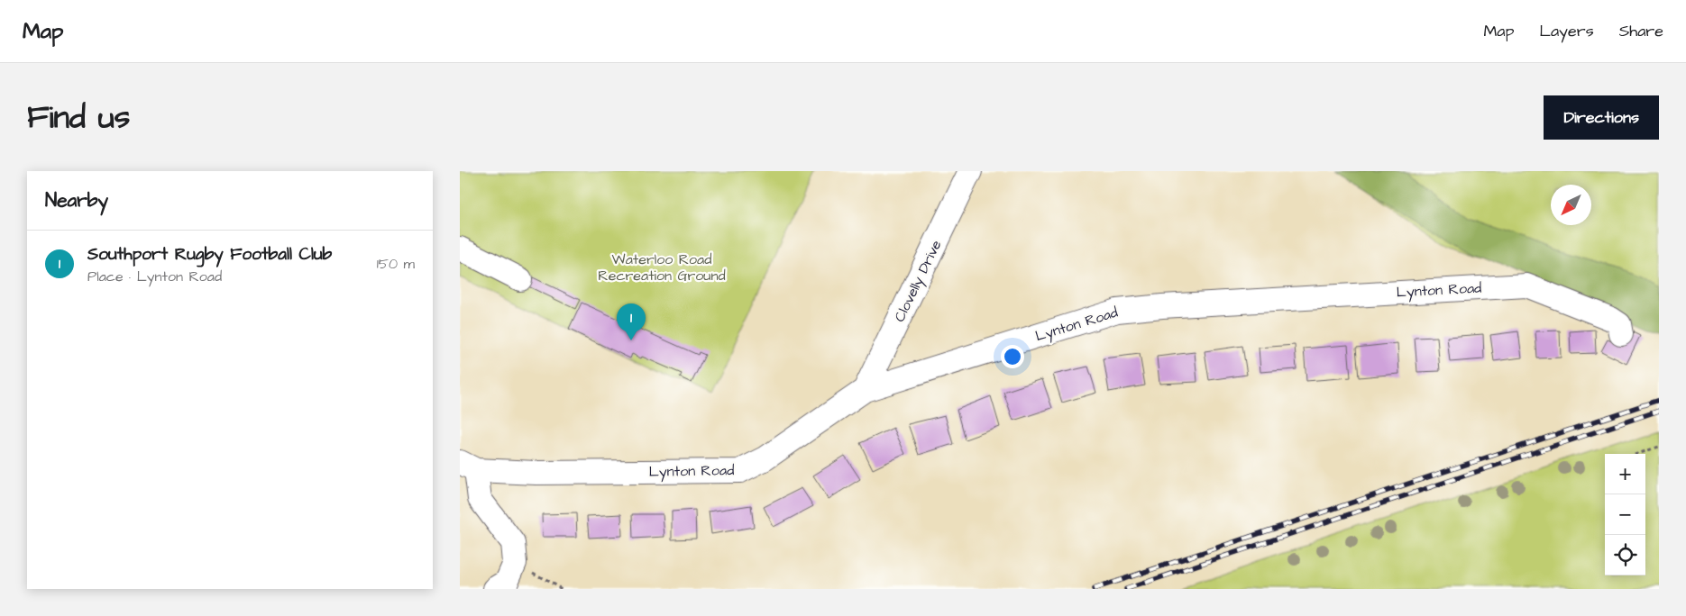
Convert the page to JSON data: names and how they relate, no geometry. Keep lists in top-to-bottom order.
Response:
{
  "streets": {
    "street": ["Clovelly Drive", "Lynton Road"]
  },
  "crossings": [
    ["Clovelly Drive", "Lynton Road"]
  ],
  "parks": ["Waterloo Road Recreation Ground"],
  "north": "bottom left",
  "page": {
    "header": "Map",
    "nav": ["Map", "Layers", "Share"],
    "title": "Find us",
    "buttons": "Directions",
    "heading": "Nearby",
    "list": [
      {
        "mark": "1",
        "name": "Southport Rugby Football Club",
        "note": "Place · Lynton Road",
        "value": "150 m"
      }
    ],
    "pins": "1",
    "map_buttons": ["+", "−"]
  }
}
